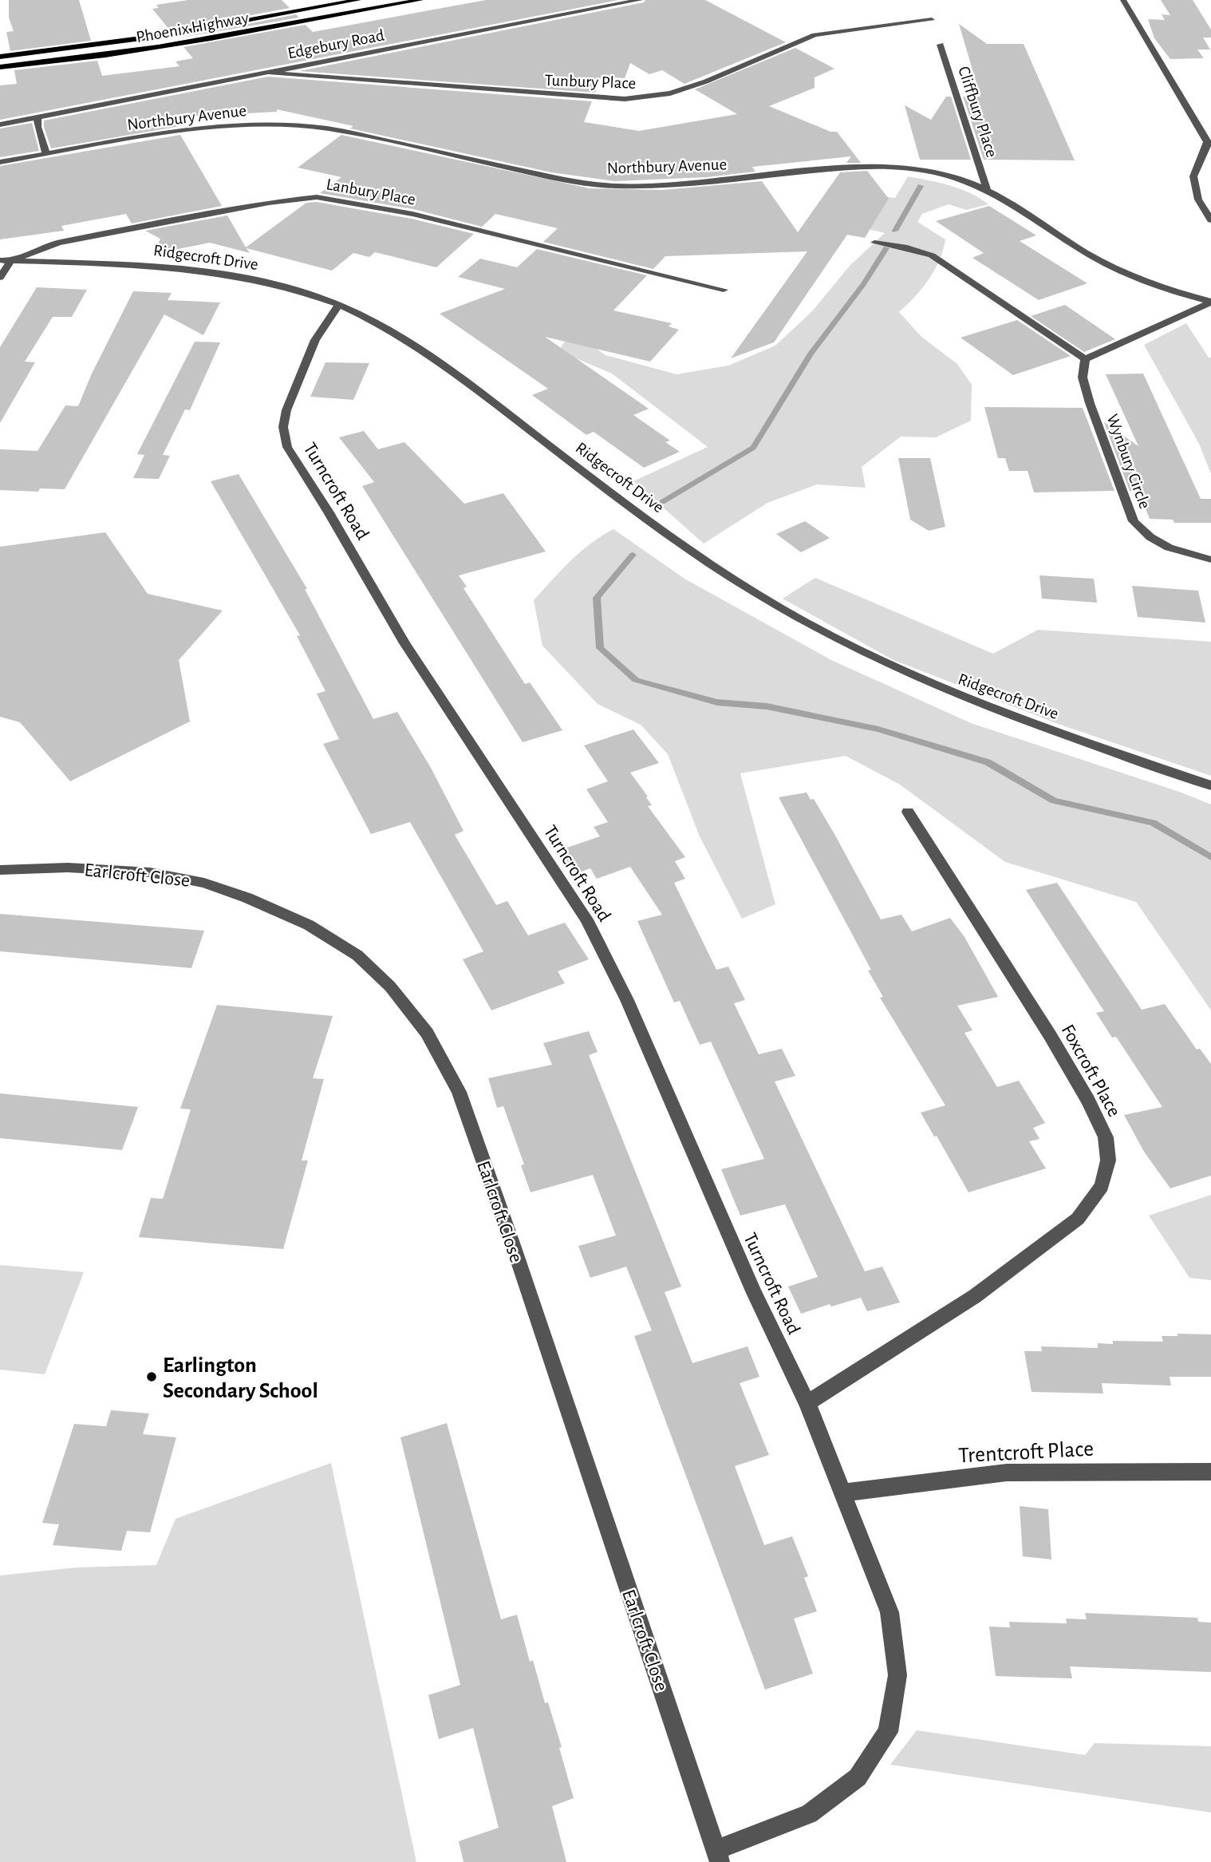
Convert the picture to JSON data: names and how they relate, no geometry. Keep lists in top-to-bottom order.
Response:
{
  "streets": {
    "main road": ["Phoenix Highway"],
    "street": [
      "Edgebury Road",
      "Tunbury Place",
      "Cliffbury Place",
      "Northbury Avenue",
      "Lanbury Place",
      "Ridgecroft Drive",
      "Wynbury Circle",
      "Turncroft Road",
      "Earlcroft Close",
      "Foxcroft Place",
      "Trentcroft Place"
    ]
  },
  "crossings": [
    ["Edgebury Road", "Tunbury Place"],
    ["Cliffbury Place", "Northbury Avenue"],
    ["Lanbury Place", "Ridgecroft Drive"],
    ["Ridgecroft Drive", "Turncroft Road"],
    ["Turncroft Road", "Earlcroft Close"],
    ["Turncroft Road", "Foxcroft Place"],
    ["Turncroft Road", "Trentcroft Place"],
    ["Earlcroft Close", "Trentcroft Place"]
  ],
  "places": ["Earlington Secondary School"]
}
